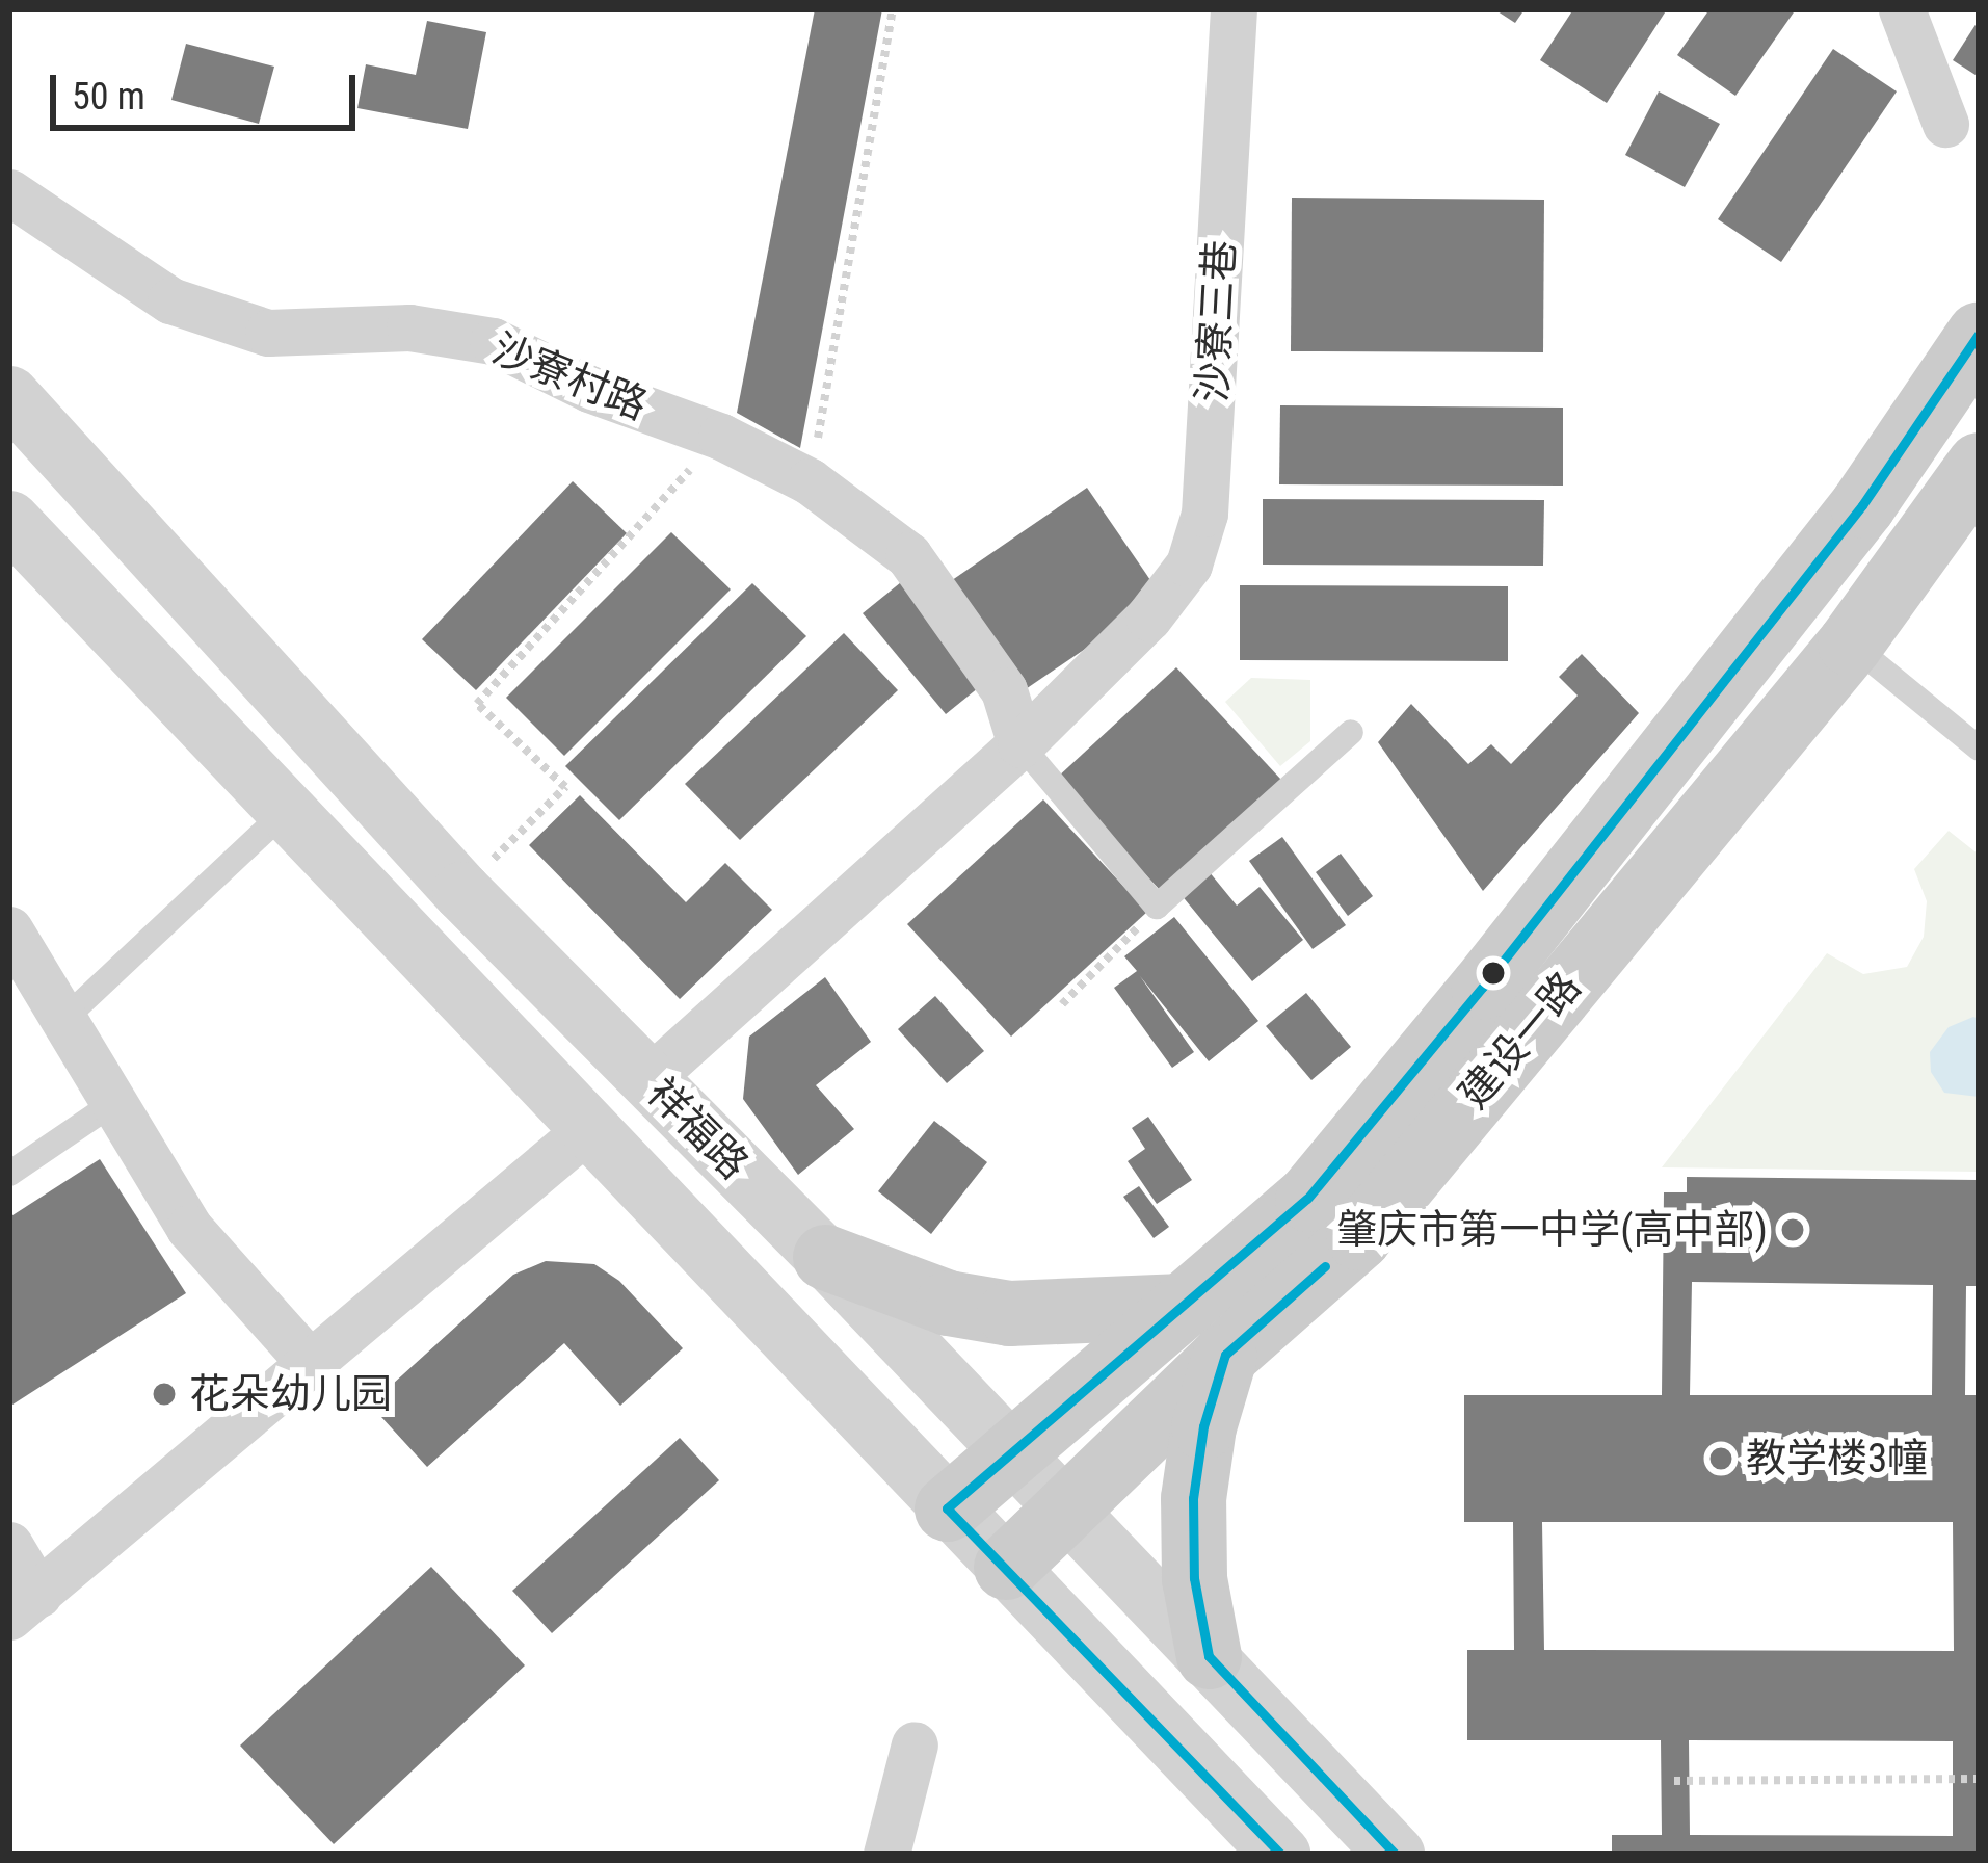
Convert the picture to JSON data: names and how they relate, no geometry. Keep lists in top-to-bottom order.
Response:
{
  "streets": {
    "main road": ["建设一路"],
    "street": ["沙寮三巷", "沙寮村路", "祥福路"]
  },
  "crossings": [
    ["沙寮三巷", "沙寮村路"],
    ["沙寮三巷", "祥福路"],
    ["建设一路", "祥福路"]
  ],
  "places": ["肇庆市第一中学(高中部)", "花朵幼儿园", "教学楼3幢"],
  "scale_bar": "50 m"
}
